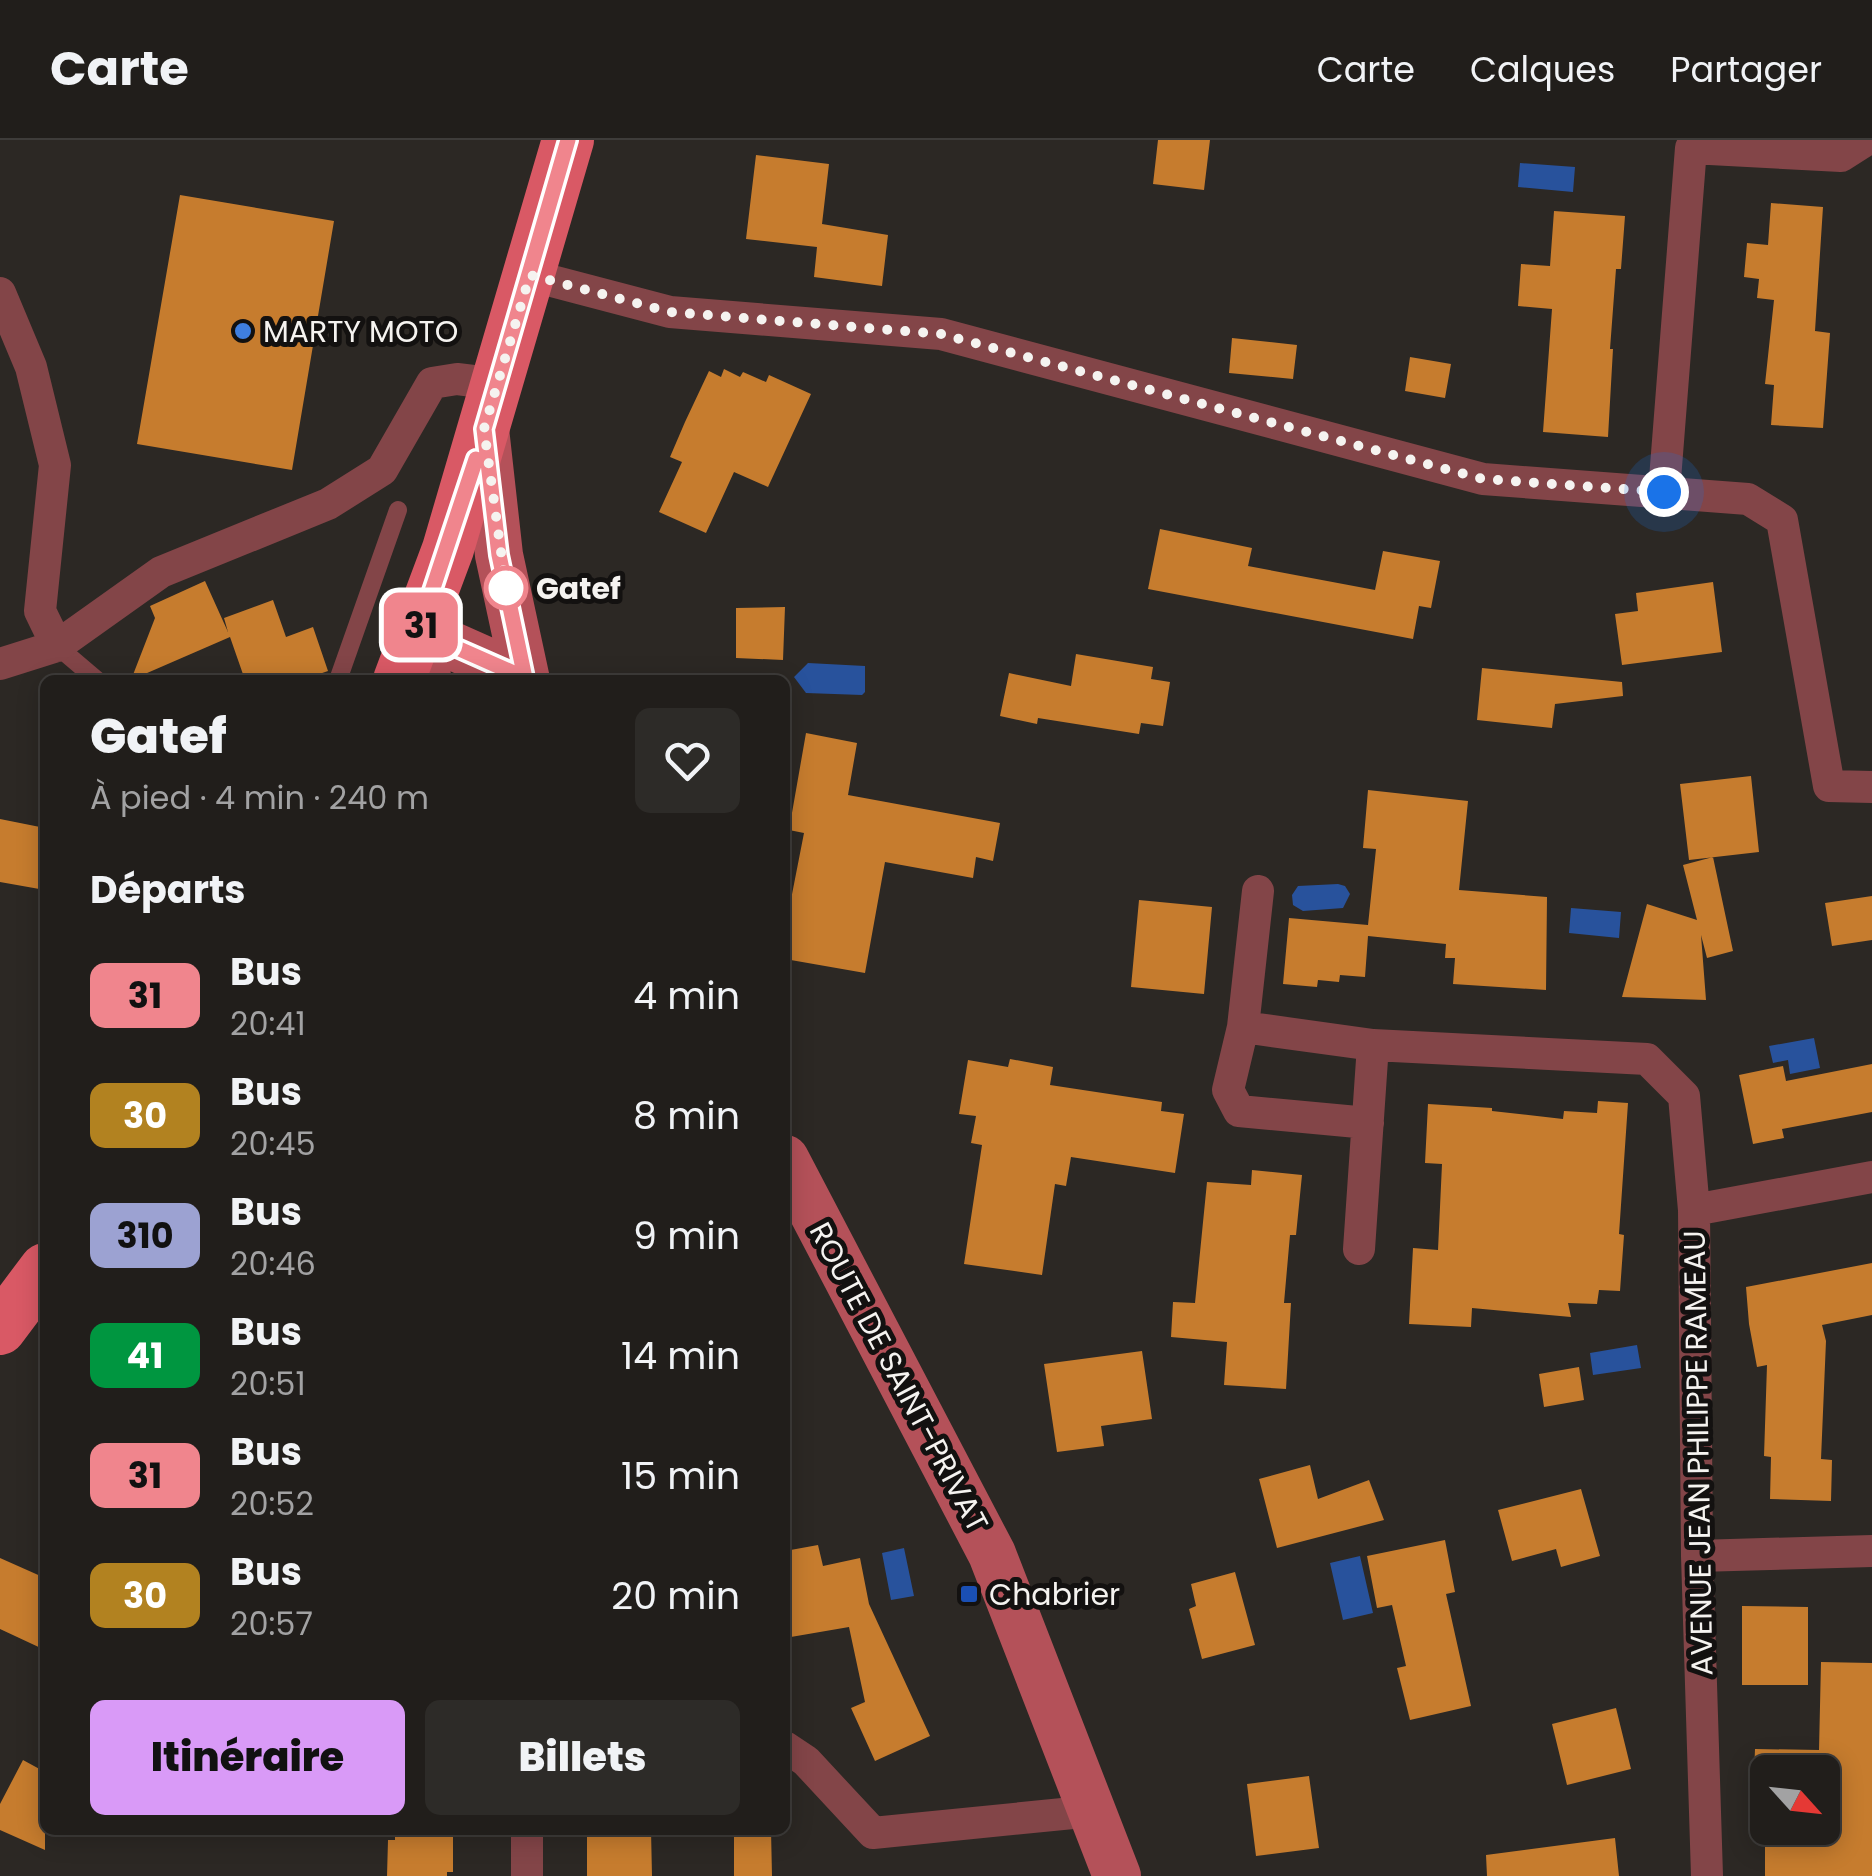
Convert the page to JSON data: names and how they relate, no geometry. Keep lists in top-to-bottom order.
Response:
{
  "streets": {
    "street": ["ROUTE DE SAINT-PRIVAT", "AVENUE JEAN PHILIPPE RAMEAU"]
  },
  "places": {
    "other": ["MARTY MOTO", "Gatef"],
    "transit": ["Chabrier"]
  },
  "lines": ["bus line 31"],
  "north": "bottom right",
  "page": {
    "header": "Carte",
    "nav": ["Carte", "Calques", "Partager"],
    "on_map": "31",
    "heading": [
      ["Gatef", "À pied · 4 min · 240 m"],
      "Départs"
    ],
    "list": [
      {
        "mark": "31",
        "name": "Bus",
        "note": "20:41",
        "value": "4 min"
      },
      {
        "mark": "30",
        "name": "Bus",
        "note": "20:45",
        "value": "8 min"
      },
      {
        "mark": "310",
        "name": "Bus",
        "note": "20:46",
        "value": "9 min"
      },
      {
        "mark": "41",
        "name": "Bus",
        "note": "20:51",
        "value": "14 min"
      },
      {
        "mark": "31",
        "name": "Bus",
        "note": "20:52",
        "value": "15 min"
      },
      {
        "mark": "30",
        "name": "Bus",
        "note": "20:57",
        "value": "20 min"
      }
    ],
    "buttons": ["Itinéraire", "Billets"]
  }
}
